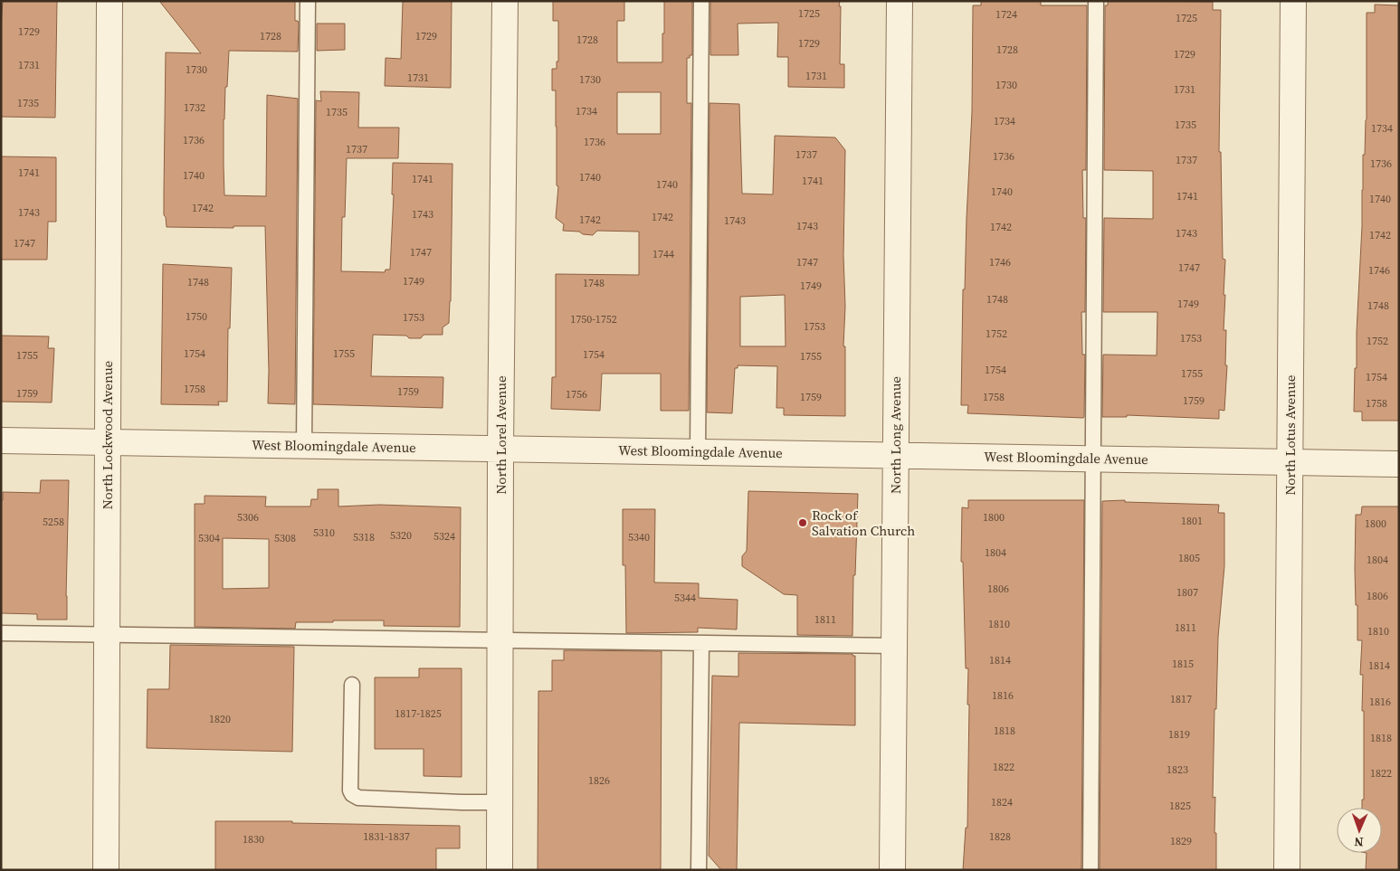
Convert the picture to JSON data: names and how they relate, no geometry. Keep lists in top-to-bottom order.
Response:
{
  "streets": {
    "street": [
      "North Lockwood Avenue",
      "North Lorel Avenue",
      "North Long Avenue",
      "North Lotus Avenue",
      "West Bloomingdale Avenue"
    ]
  },
  "crossings": [
    ["North Lockwood Avenue", "West Bloomingdale Avenue"],
    ["North Lorel Avenue", "West Bloomingdale Avenue"],
    ["North Long Avenue", "West Bloomingdale Avenue"],
    ["North Lotus Avenue", "West Bloomingdale Avenue"]
  ],
  "places": ["Rock of Salvation Church"],
  "house_numbers": [
    "1725",
    "1724",
    "1725",
    "1729",
    "1728",
    "1729",
    "1728",
    "1729",
    "1728",
    "1729",
    "1731",
    "1730",
    "1731",
    "1731",
    "1730",
    "1730",
    "1731",
    "1735",
    "1732",
    "1734",
    "1735",
    "1734",
    "1735",
    "1734",
    "1736",
    "1736",
    "1737",
    "1737",
    "1736",
    "1737",
    "1736",
    "1741",
    "1740",
    "1740",
    "1741",
    "1741",
    "1740",
    "1740",
    "1741",
    "1740",
    "1742",
    "1743",
    "1743",
    "1742",
    "1742",
    "1743",
    "1743",
    "1742",
    "1743",
    "1742",
    "1747",
    "1747",
    "1744",
    "1747",
    "1746",
    "1747",
    "1746",
    "1749",
    "1748",
    "1748",
    "1749",
    "1748",
    "1749",
    "1748",
    "1750",
    "1753",
    "1750-1752",
    "1753",
    "1752",
    "1753",
    "1752",
    "1754",
    "1755",
    "1754",
    "1755",
    "1755",
    "1754",
    "1755",
    "1754",
    "1758",
    "1759",
    "1759",
    "1756",
    "1759",
    "1758",
    "1759",
    "1758",
    "5306",
    "1800",
    "1801",
    "5258",
    "1800",
    "5310",
    "5320",
    "5324",
    "5318",
    "5340",
    "5304",
    "5308",
    "1804",
    "1805",
    "1804",
    "1806",
    "1807",
    "1806",
    "5344",
    "1811",
    "1810",
    "1811",
    "1810",
    "1814",
    "1815",
    "1814",
    "1816",
    "1817",
    "1816",
    "1817-1825",
    "1820",
    "1818",
    "1819",
    "1818",
    "1822",
    "1823",
    "1822",
    "1826",
    "1824",
    "1825",
    "1831-1837",
    "1828",
    "1830",
    "1829"
  ],
  "north": "bottom"
}
